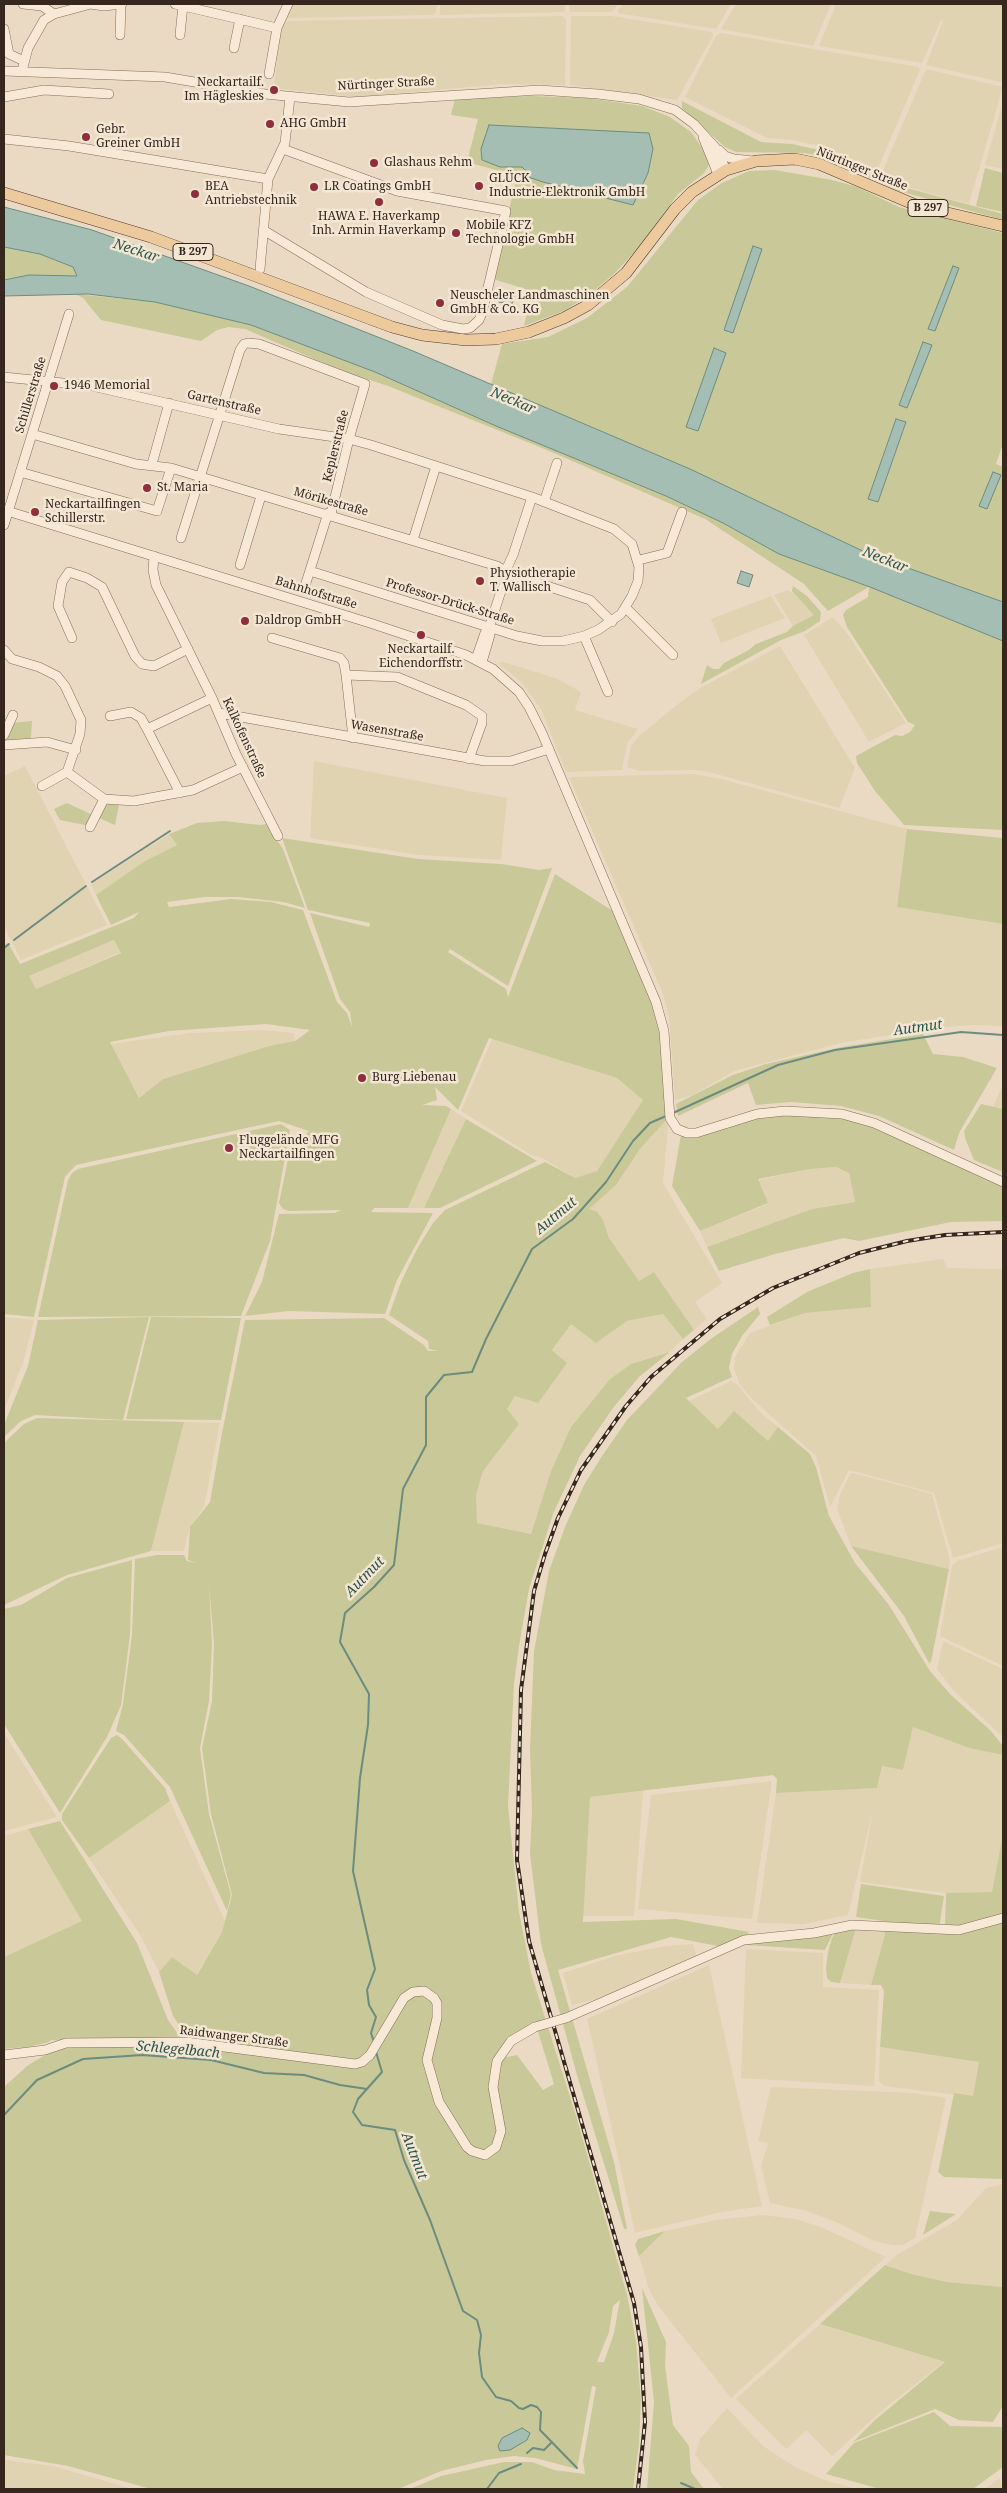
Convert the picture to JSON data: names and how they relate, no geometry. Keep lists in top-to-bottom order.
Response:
{
  "streets": {
    "main road": ["Nürtinger Straße", "B 297"],
    "street": [
      "Schillerstraße",
      "Gartenstraße",
      "Keplerstraße",
      "Mörikestraße",
      "Bahnhofstraße",
      "Professor-Drück-Straße",
      "Wasenstraße",
      "Kalkofenstraße",
      "Raidwanger Straße"
    ]
  },
  "crossings": [
    ["Nürtinger Straße", "B 297"],
    ["Schillerstraße", "Gartenstraße"],
    ["Schillerstraße", "Mörikestraße"],
    ["Schillerstraße", "Bahnhofstraße"],
    ["Gartenstraße", "Keplerstraße"],
    ["Gartenstraße", "Professor-Drück-Straße"],
    ["Keplerstraße", "Mörikestraße"],
    ["Keplerstraße", "Professor-Drück-Straße"],
    ["Mörikestraße", "Professor-Drück-Straße"],
    ["Bahnhofstraße", "Wasenstraße"],
    ["Bahnhofstraße", "Kalkofenstraße"],
    ["Wasenstraße", "Kalkofenstraße"]
  ],
  "water": ["Neckar", "Autmut", "Schlegelbach"],
  "places": [
    "Neckartailf. Im Hägleskies",
    "AHG GmbH",
    "Gebr. Greiner GmbH",
    "Glashaus Rehm",
    "GLÜCK Industrie-Elektronik GmbH",
    "LR Coatings GmbH",
    "BEA Antriebstechnik",
    "HAWA E. Haverkamp Inh. Armin Haverkamp",
    "Mobile KFZ Technologie GmbH",
    "Neuscheler Landmaschinen GmbH & Co. KG",
    "1946 Memorial",
    "St. Maria",
    "Neckartailfingen Schillerstr.",
    "Physiotherapie T. Wallisch",
    "Daldrop GmbH",
    "Neckartailf. Eichendorffstr.",
    "Burg Liebenau",
    "Fluggelände MFG Neckartailfingen"
  ]
}
